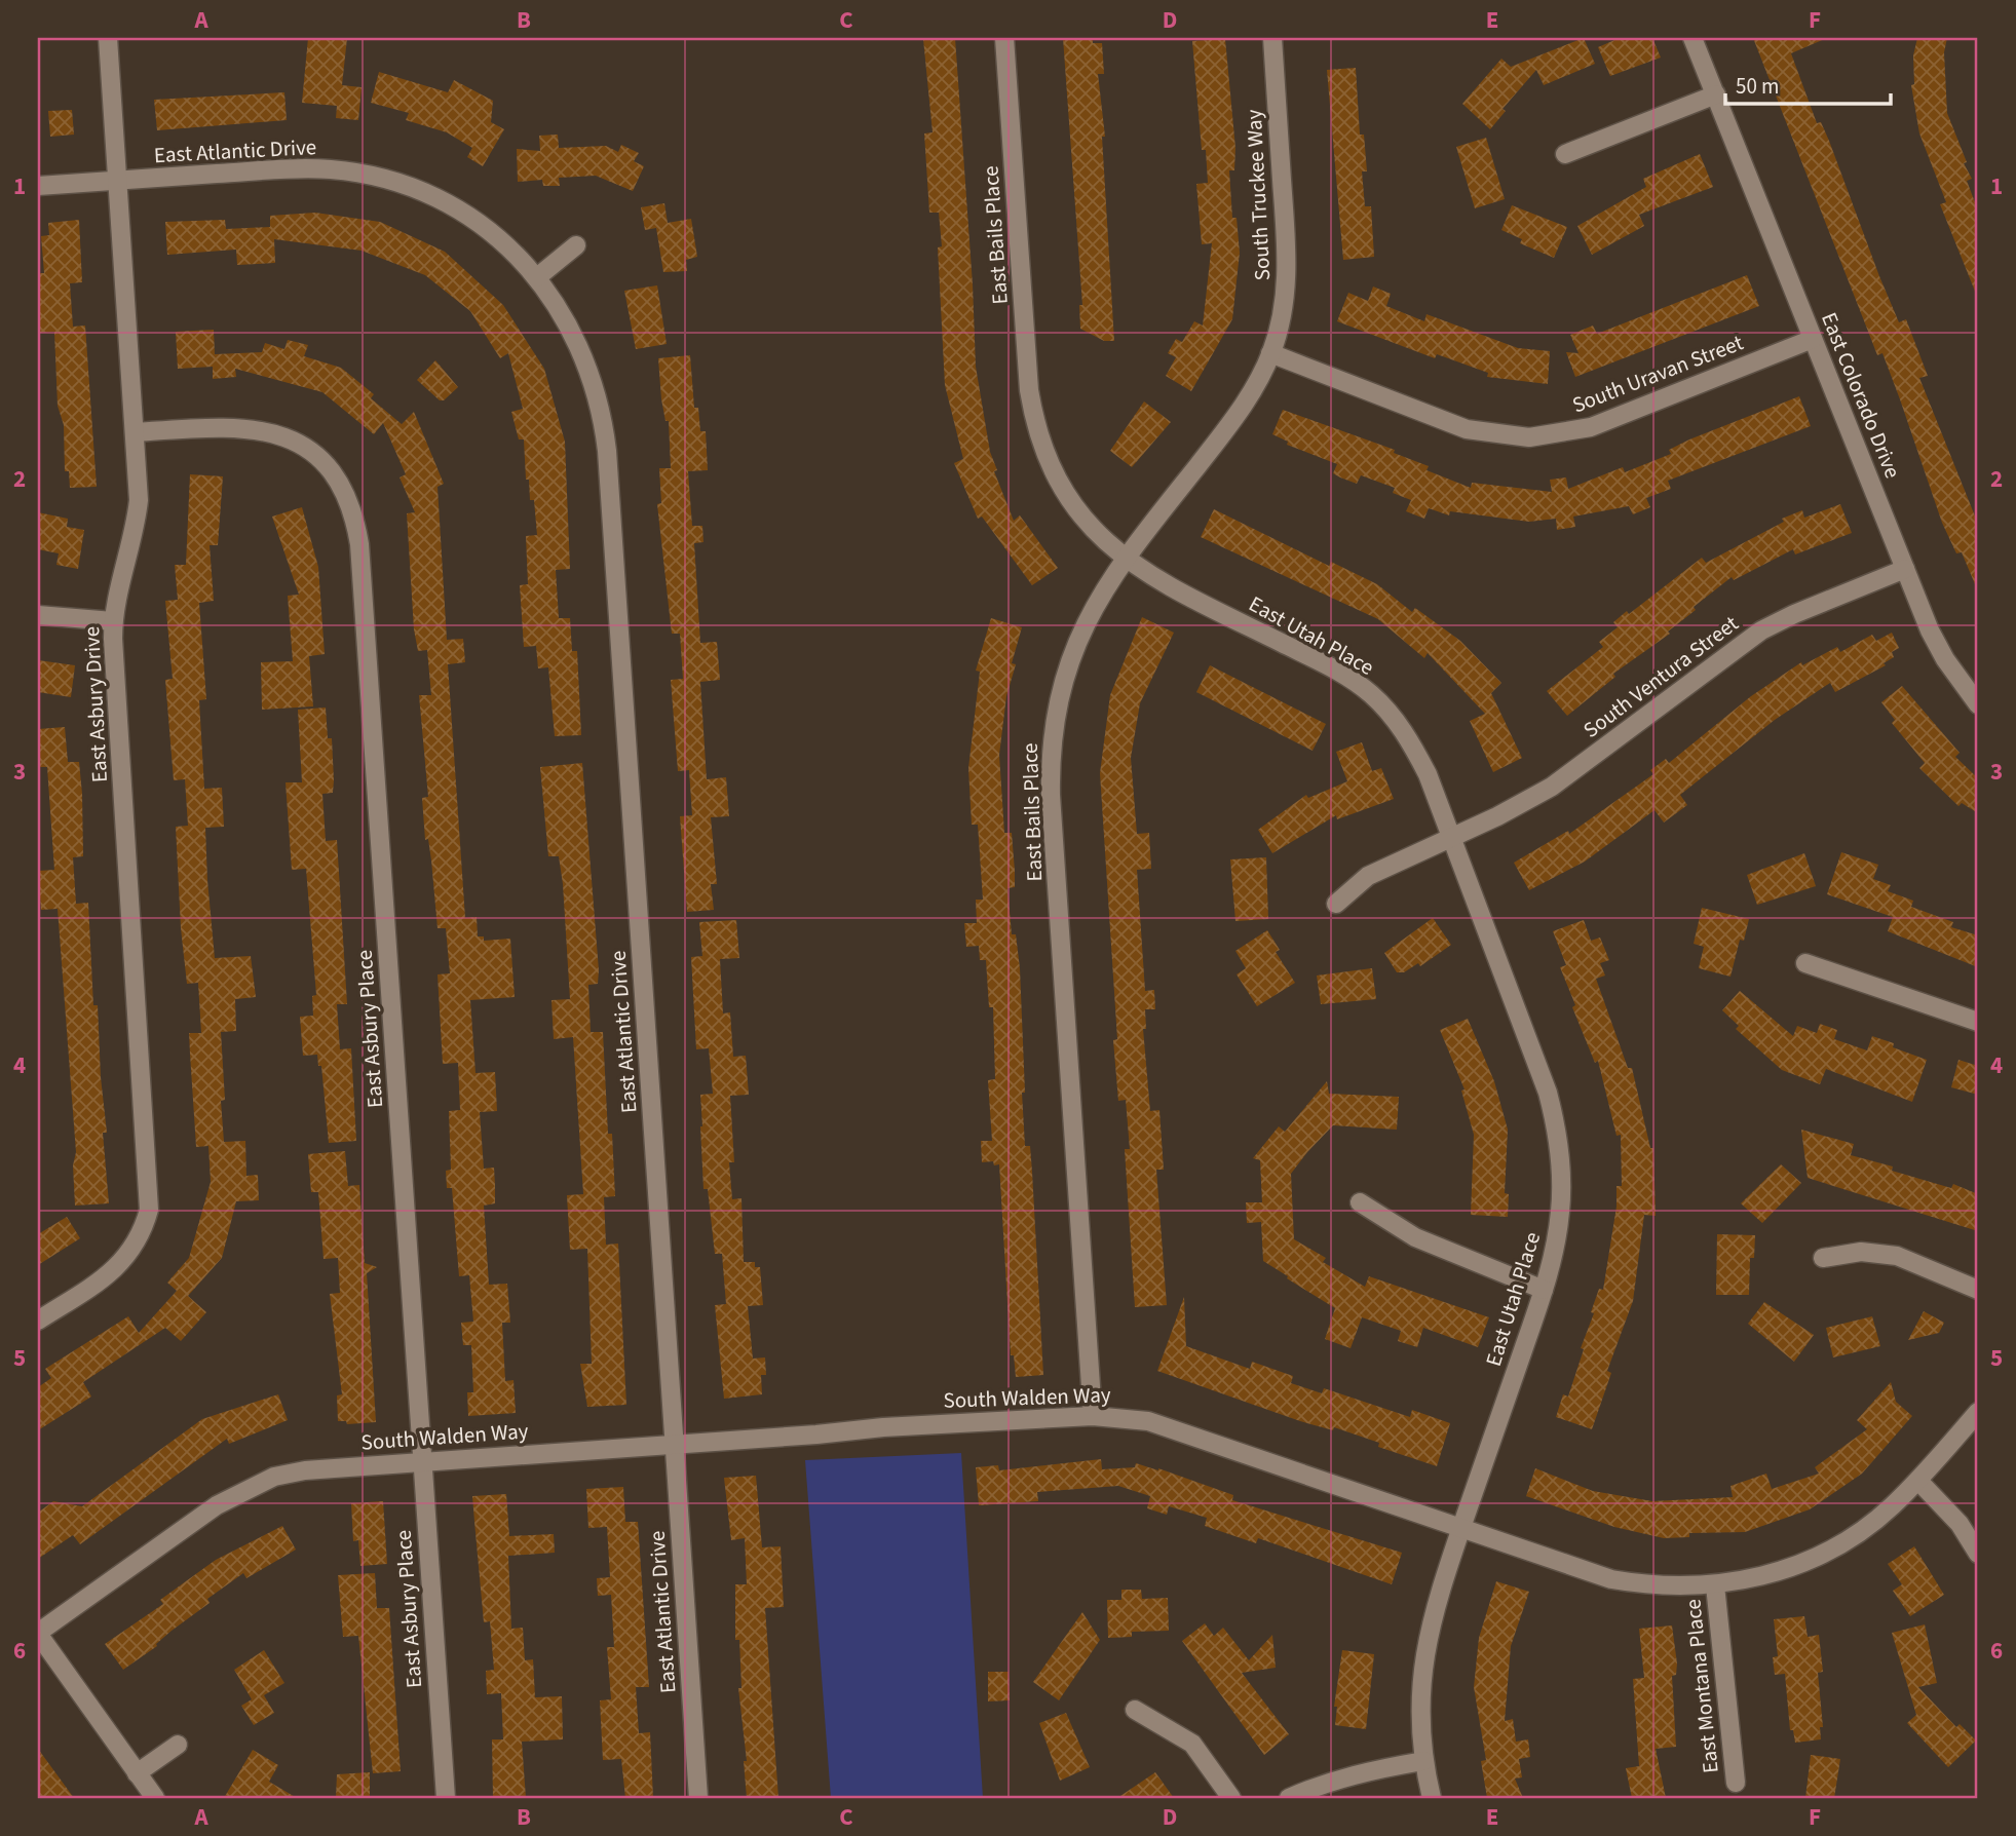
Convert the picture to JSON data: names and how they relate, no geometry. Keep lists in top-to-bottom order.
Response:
{
  "streets": {
    "street": [
      "East Atlantic Drive",
      "South Truckee Way",
      "East Bails Place",
      "South Uravan Street",
      "East Colorado Drive",
      "East Utah Place",
      "South Ventura Street",
      "East Asbury Drive",
      "East Asbury Place",
      "South Walden Way",
      "East Montana Place"
    ]
  },
  "crossings": [
    ["East Atlantic Drive", "East Asbury Drive"],
    ["East Atlantic Drive", "South Walden Way"],
    ["South Truckee Way", "East Bails Place"],
    ["South Truckee Way", "South Uravan Street"],
    ["South Truckee Way", "East Utah Place"],
    ["East Bails Place", "East Utah Place"],
    ["East Bails Place", "South Walden Way"],
    ["South Uravan Street", "East Colorado Drive"],
    ["East Colorado Drive", "South Ventura Street"],
    ["East Utah Place", "South Ventura Street"],
    ["East Utah Place", "South Walden Way"],
    ["East Asbury Drive", "East Asbury Place"],
    ["East Asbury Place", "South Walden Way"],
    ["South Walden Way", "East Montana Place"]
  ],
  "scale_bar": "50 m",
  "grid": {
    "columns": [
      "A",
      "B",
      "C",
      "D",
      "E",
      "F"
    ],
    "rows": [
      "1",
      "2",
      "3",
      "4",
      "5",
      "6"
    ]
  }
}
